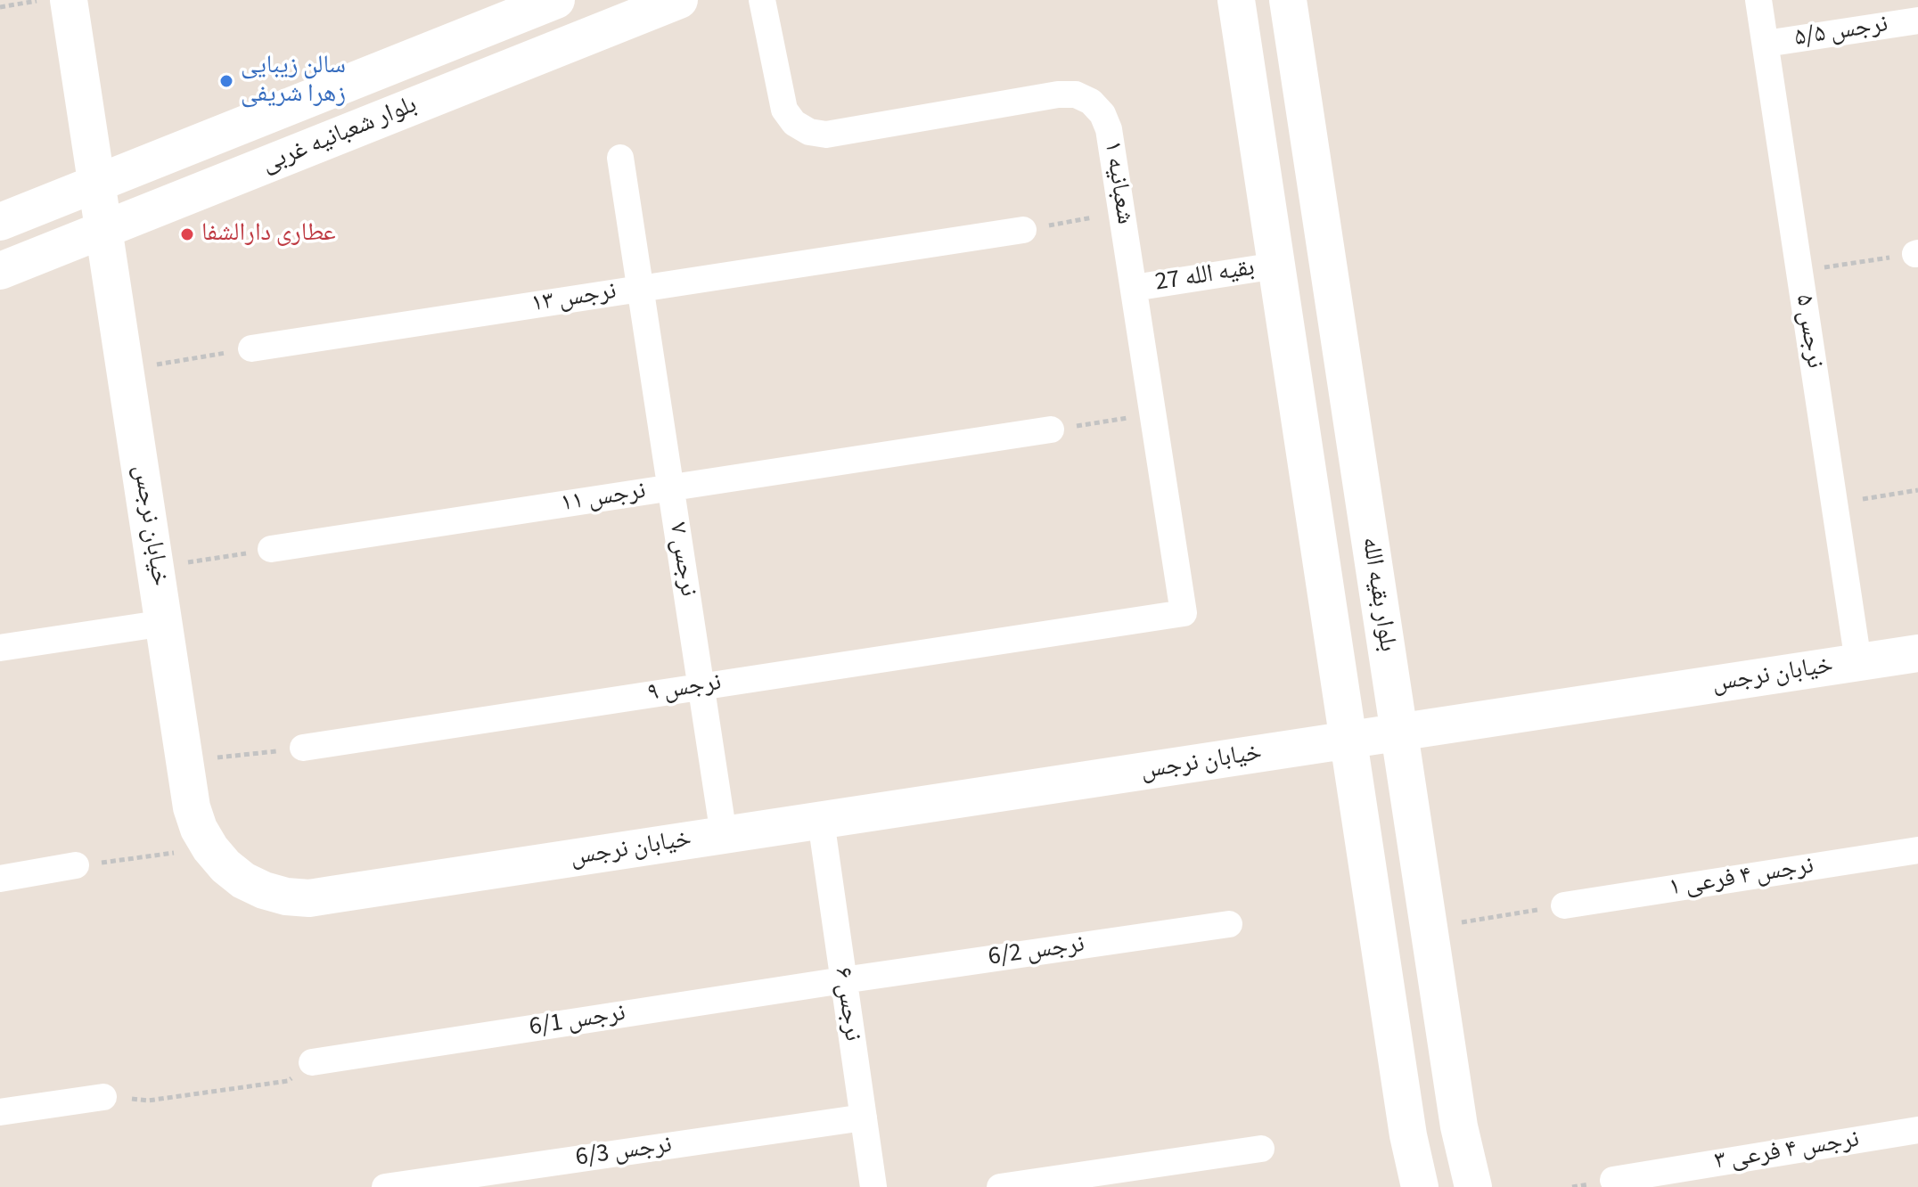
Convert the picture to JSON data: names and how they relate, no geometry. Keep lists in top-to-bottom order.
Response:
{
  "streets": {
    "street": [
      "نرجس ۵/۵",
      "بلوار شعبانیه غربی",
      "شعبانیه ۱",
      "بقیه الله 27",
      "نرجس ۱۳",
      "نرجس ۵",
      "نرجس ۱۱",
      "خیابان نرجس",
      "نرجس ۷",
      "بلوار بقیه الله",
      "نرجس ۹",
      "نرجس ۴ فرعی ۱",
      "نرجس 6/2",
      "نرجس ۶",
      "نرجس 6/1",
      "نرجس ۴ فرعی ۳",
      "نرجس 6/3"
    ]
  },
  "crossings": [
    ["نرجس ۵/۵", "نرجس ۵"],
    ["بلوار شعبانیه غربی", "خیابان نرجس"],
    ["شعبانیه ۱", "بقیه الله 27"],
    ["شعبانیه ۱", "نرجس ۹"],
    ["بقیه الله 27", "بلوار بقیه الله"],
    ["نرجس ۱۳", "نرجس ۷"],
    ["نرجس ۵", "خیابان نرجس"],
    ["نرجس ۱۱", "نرجس ۷"],
    ["خیابان نرجس", "نرجس ۷"],
    ["خیابان نرجس", "بلوار بقیه الله"],
    ["خیابان نرجس", "نرجس ۶"],
    ["نرجس ۷", "نرجس ۹"],
    ["نرجس 6/2", "نرجس ۶"],
    ["نرجس 6/2", "نرجس 6/1"],
    ["نرجس ۶", "نرجس 6/1"],
    ["نرجس ۶", "نرجس 6/3"]
  ],
  "places": ["سالن زیبایی زهرا شریفی", "عطاری دارالشفا"]
}
